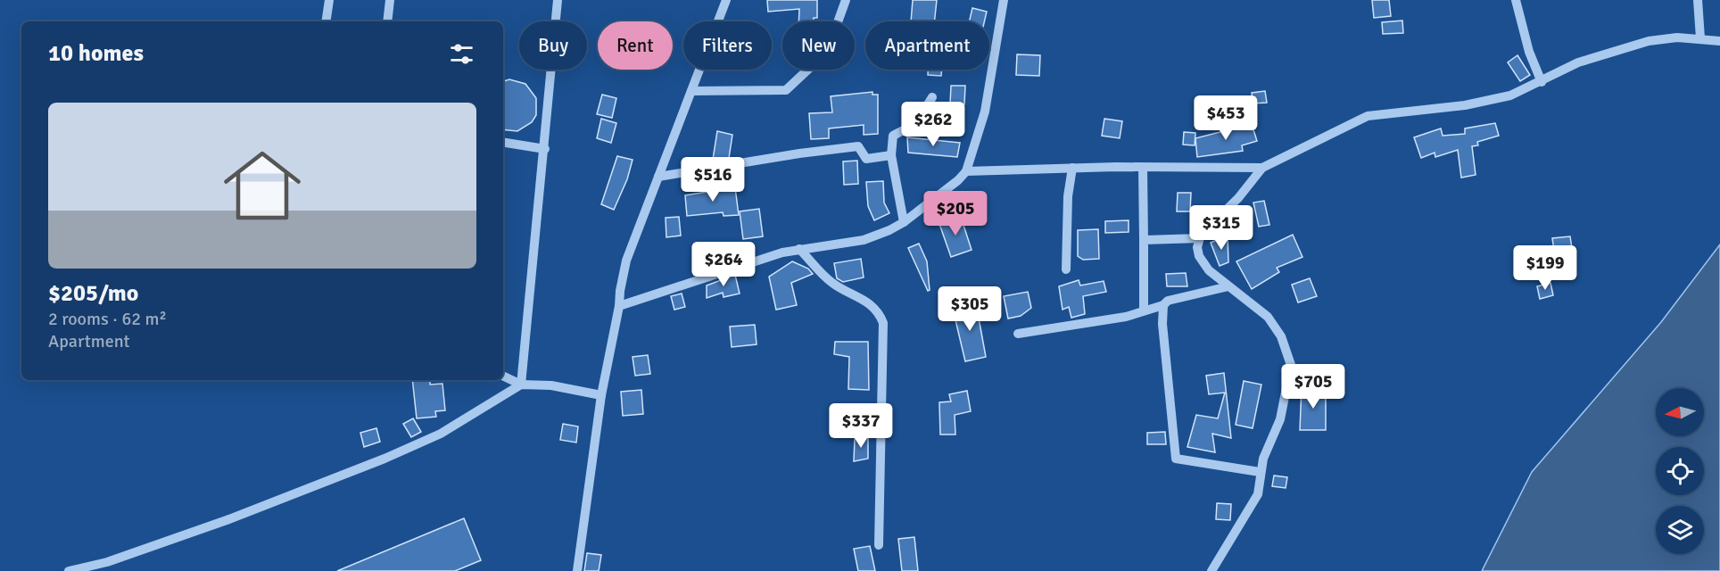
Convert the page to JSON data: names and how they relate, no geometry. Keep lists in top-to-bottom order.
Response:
{
  "north": "left",
  "page": {
    "chip": [
      "Buy",
      "Rent",
      "Filters",
      "New",
      "Apartment"
    ],
    "heading": "10 homes",
    "list": [
      {
        "name": "$205/mo",
        "note": "2 rooms · 62 m² · Apartment"
      }
    ],
    "price": [
      "$453",
      "$262",
      "$516",
      "$205",
      "$315",
      "$264",
      "$199",
      "$305",
      "$705",
      "$337"
    ]
  }
}
